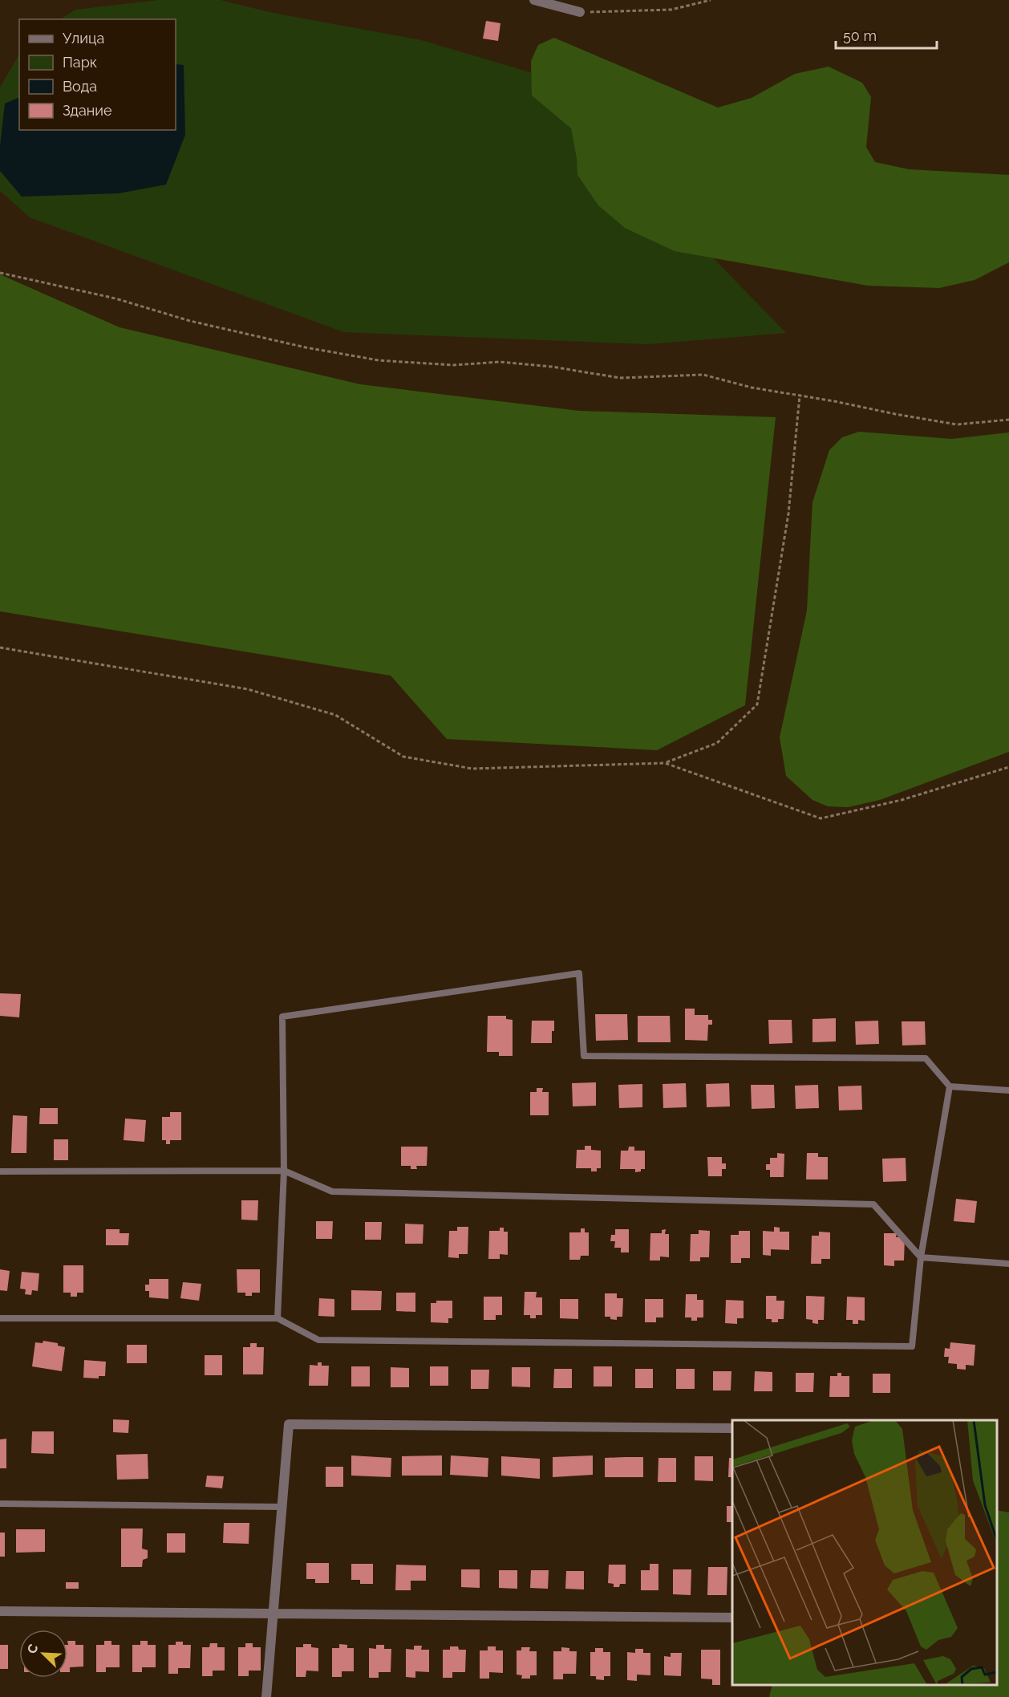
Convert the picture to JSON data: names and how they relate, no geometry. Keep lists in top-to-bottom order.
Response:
{
  "legend": [
    "Улица",
    "Парк",
    "Вода",
    "Здание"
  ],
  "scale_bar": "50 m",
  "north": "top left"
}
